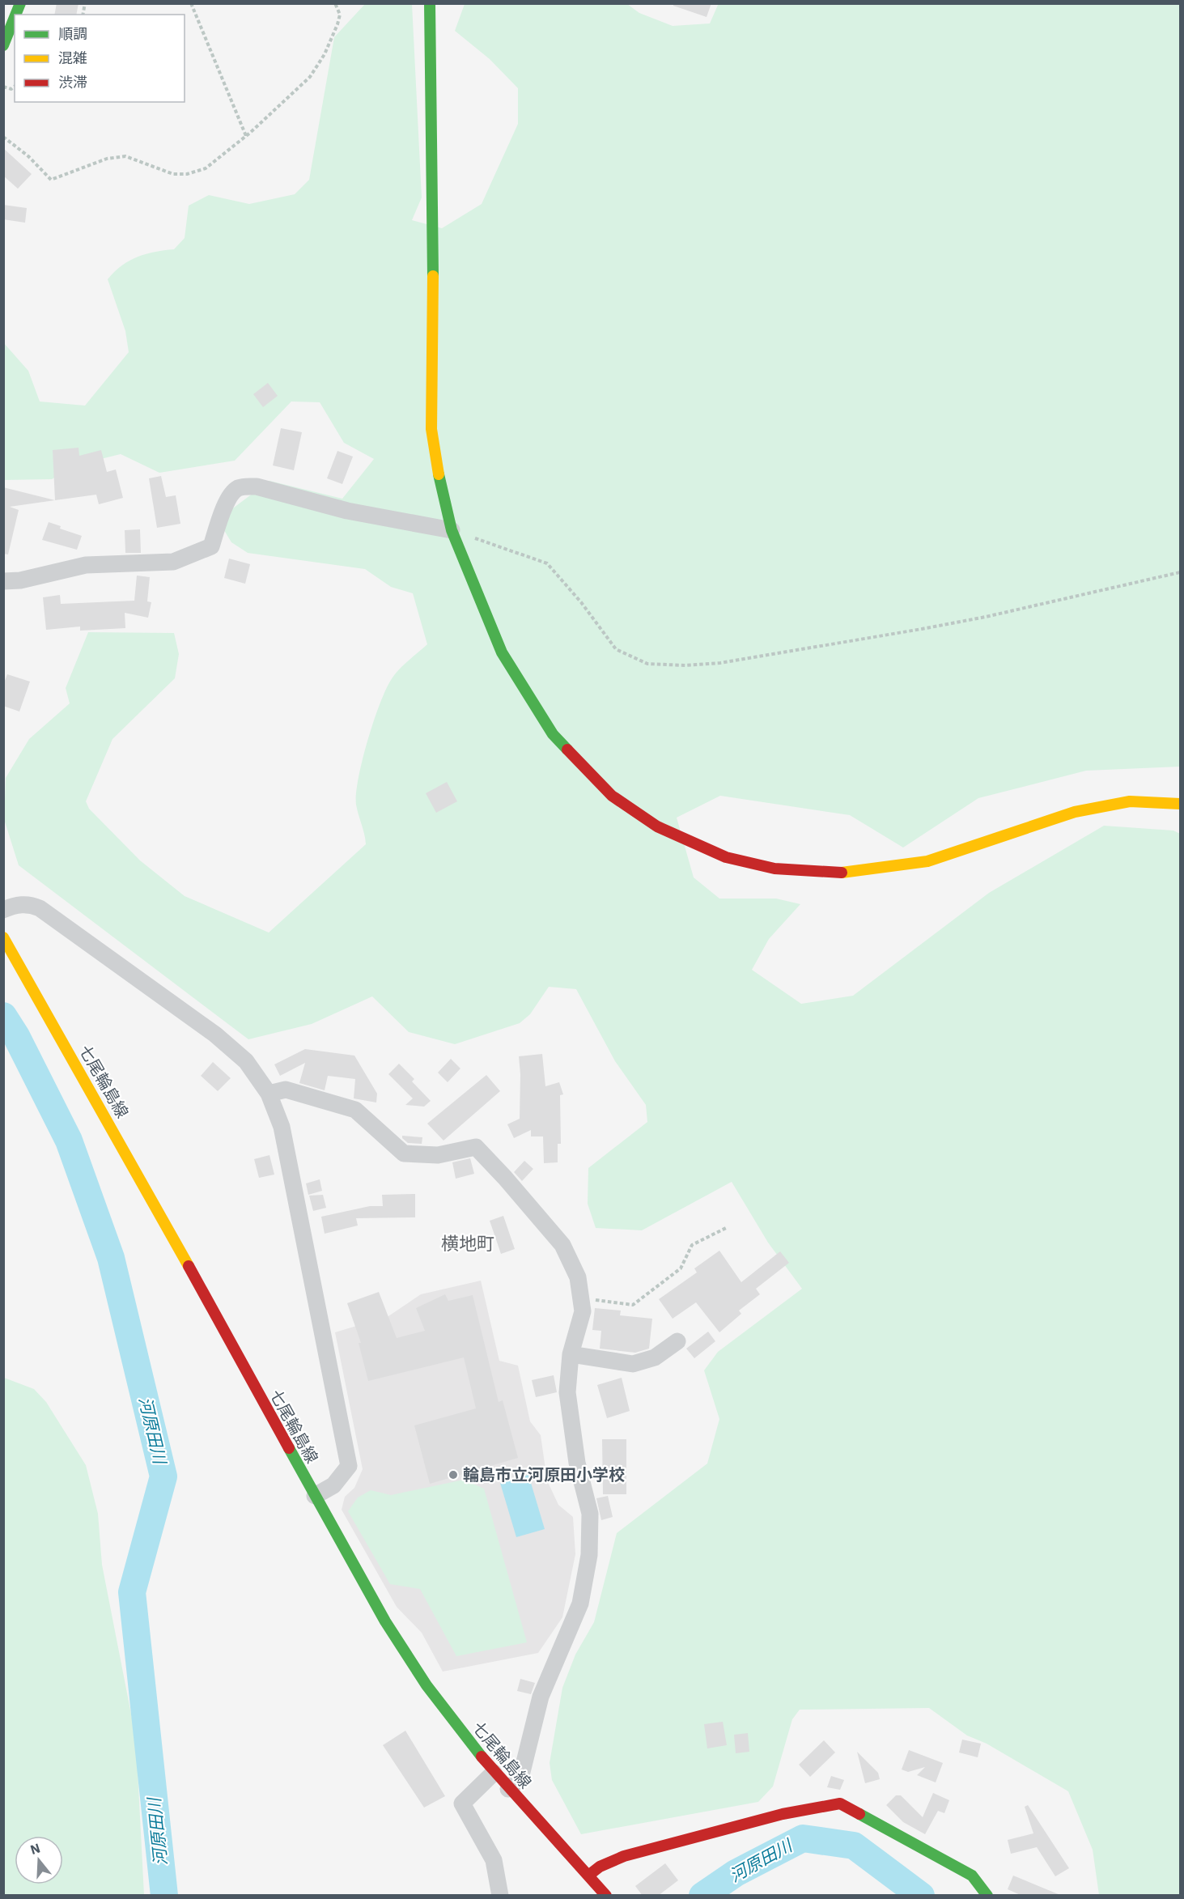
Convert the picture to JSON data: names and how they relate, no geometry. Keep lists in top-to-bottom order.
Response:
{
  "streets": {
    "street": ["七尾輪島線"]
  },
  "districts": ["横地町"],
  "water": ["河原田川"],
  "places": ["輪島市立河原田小学校"],
  "legend": ["順調", "混雑", "渋滞"],
  "north": "top"
}
